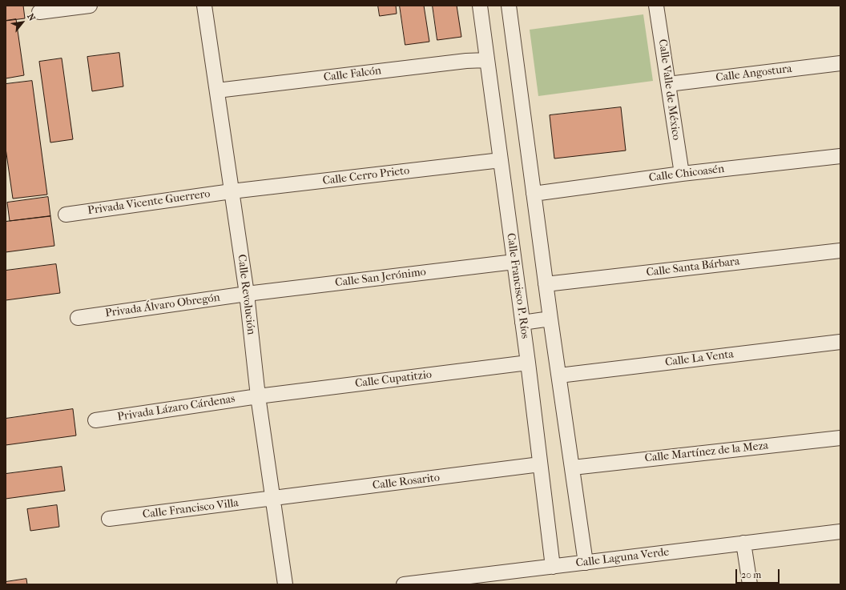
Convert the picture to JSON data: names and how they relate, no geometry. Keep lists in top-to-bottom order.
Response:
{
  "streets": {
    "street": [
      "Calle Angostura",
      "Calle Falcón",
      "Calle Valle de México",
      "Calle Chicoasén",
      "Calle Cerro Prieto",
      "Privada Vicente Guerrero",
      "Calle Santa Bárbara",
      "Calle San Jerónimo",
      "Calle Francisco P. Ríos",
      "Calle Revolución",
      "Privada Álvaro Obregón",
      "Calle La Venta",
      "Calle Cupatitzio",
      "Privada Lázaro Cárdenas",
      "Calle Martínez de la Meza",
      "Calle Rosarito",
      "Calle Francisco Villa",
      "Calle Laguna Verde"
    ]
  },
  "crossings": [
    ["Calle Angostura", "Calle Valle de México"],
    ["Calle Falcón", "Calle Francisco P. Ríos"],
    ["Calle Falcón", "Calle Revolución"],
    ["Calle Valle de México", "Calle Chicoasén"],
    ["Calle Cerro Prieto", "Privada Vicente Guerrero"],
    ["Calle Cerro Prieto", "Calle Francisco P. Ríos"],
    ["Calle Cerro Prieto", "Calle Revolución"],
    ["Privada Vicente Guerrero", "Calle Revolución"],
    ["Calle San Jerónimo", "Calle Francisco P. Ríos"],
    ["Calle San Jerónimo", "Calle Revolución"],
    ["Calle San Jerónimo", "Privada Álvaro Obregón"],
    ["Calle Francisco P. Ríos", "Calle Cupatitzio"],
    ["Calle Francisco P. Ríos", "Calle Rosarito"],
    ["Calle Francisco P. Ríos", "Calle Laguna Verde"],
    ["Calle Revolución", "Privada Álvaro Obregón"],
    ["Calle Revolución", "Calle Cupatitzio"],
    ["Calle Revolución", "Privada Lázaro Cárdenas"],
    ["Calle Revolución", "Calle Rosarito"],
    ["Calle Revolución", "Calle Francisco Villa"],
    ["Calle Cupatitzio", "Privada Lázaro Cárdenas"],
    ["Calle Rosarito", "Calle Francisco Villa"]
  ],
  "scale_bar": "20 m",
  "north": "top right"
}
